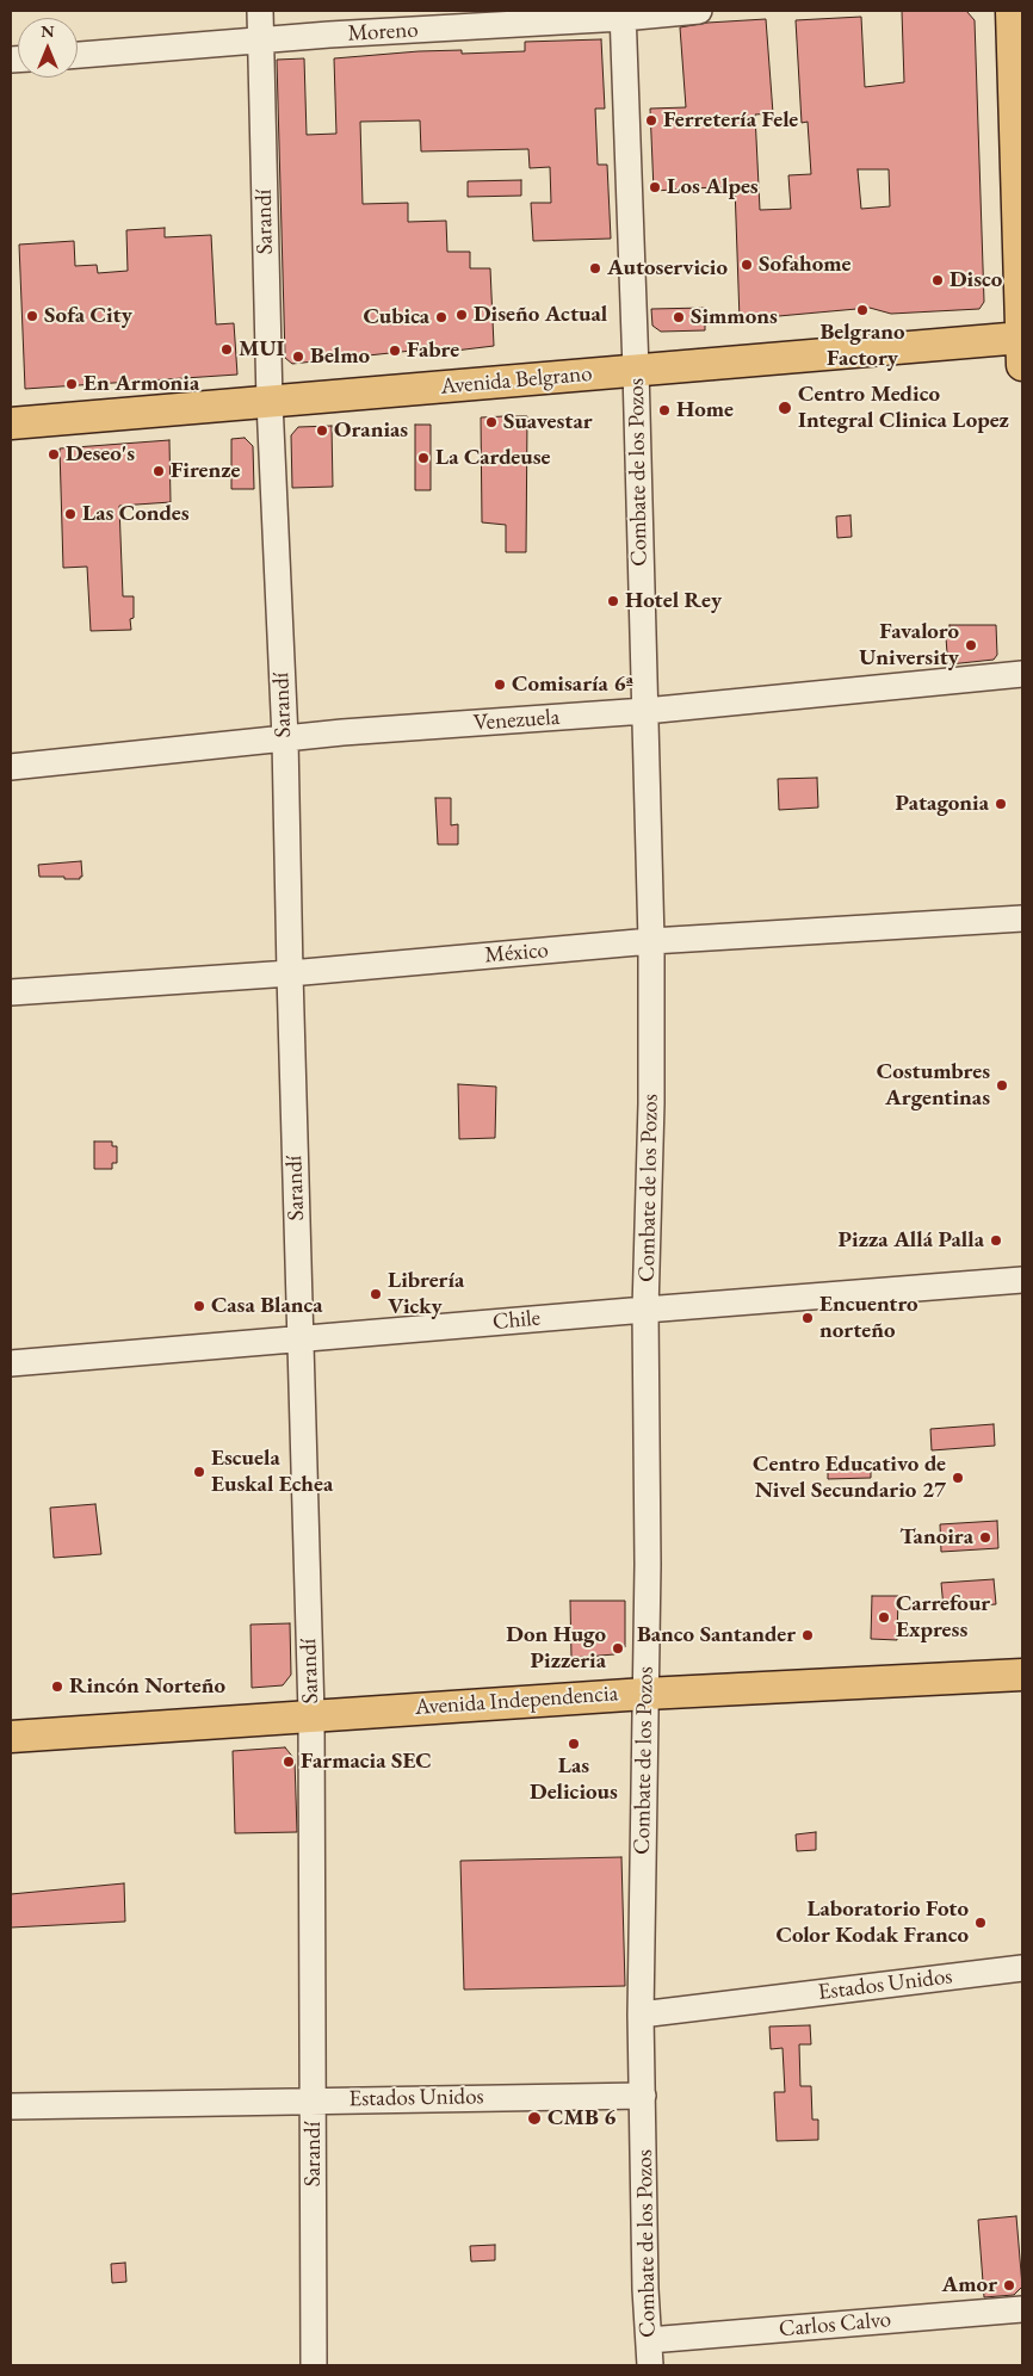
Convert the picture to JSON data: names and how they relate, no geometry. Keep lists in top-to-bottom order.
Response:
{
  "streets": {
    "main road": ["Avenida Belgrano", "Avenida Independencia"],
    "street": [
      "Moreno",
      "Sarandí",
      "Combate de los Pozos",
      "Venezuela",
      "México",
      "Chile",
      "Estados Unidos",
      "Carlos Calvo"
    ]
  },
  "crossings": [
    ["Moreno", "Sarandí"],
    ["Moreno", "Combate de los Pozos"],
    ["Sarandí", "Avenida Belgrano"],
    ["Sarandí", "Venezuela"],
    ["Sarandí", "México"],
    ["Sarandí", "Chile"],
    ["Sarandí", "Avenida Independencia"],
    ["Sarandí", "Estados Unidos"],
    ["Avenida Belgrano", "Combate de los Pozos"],
    ["Combate de los Pozos", "Venezuela"],
    ["Combate de los Pozos", "México"],
    ["Combate de los Pozos", "Chile"],
    ["Combate de los Pozos", "Avenida Independencia"],
    ["Combate de los Pozos", "Estados Unidos"],
    ["Combate de los Pozos", "Carlos Calvo"]
  ],
  "places": [
    "Ferretería Fele",
    "Los Alpes",
    "Sofahome",
    "Autoservicio",
    "Disco",
    "Belgrano Factory",
    "Diseño Actual",
    "Sofa City",
    "Cubica",
    "Simmons",
    "MUI",
    "Fabre",
    "Belmo",
    "En Armonia",
    "Centro Medico Integral Clinica Lopez",
    "Home",
    "Suavestar",
    "Oranias",
    "Deseo's",
    "La Cardeuse",
    "Firenze",
    "Las Condes",
    "Hotel Rey",
    "Favaloro University",
    "Comisaría 6ª",
    "Patagonia",
    "Costumbres Argentinas",
    "Pizza Allá Palla",
    "Librería Vicky",
    "Casa Blanca",
    "Encuentro norteño",
    "Escuela Euskal Echea",
    "Centro Educativo de Nivel Secundario 27",
    "Tanoira",
    "Carrefour Express",
    "Banco Santander",
    "Don Hugo Pizzeria",
    "Rincón Norteño",
    "Las Delicious",
    "Farmacia SEC",
    "Laboratorio Foto Color Kodak Franco",
    "CMB 6",
    "Amor"
  ],
  "north": "top"
}
